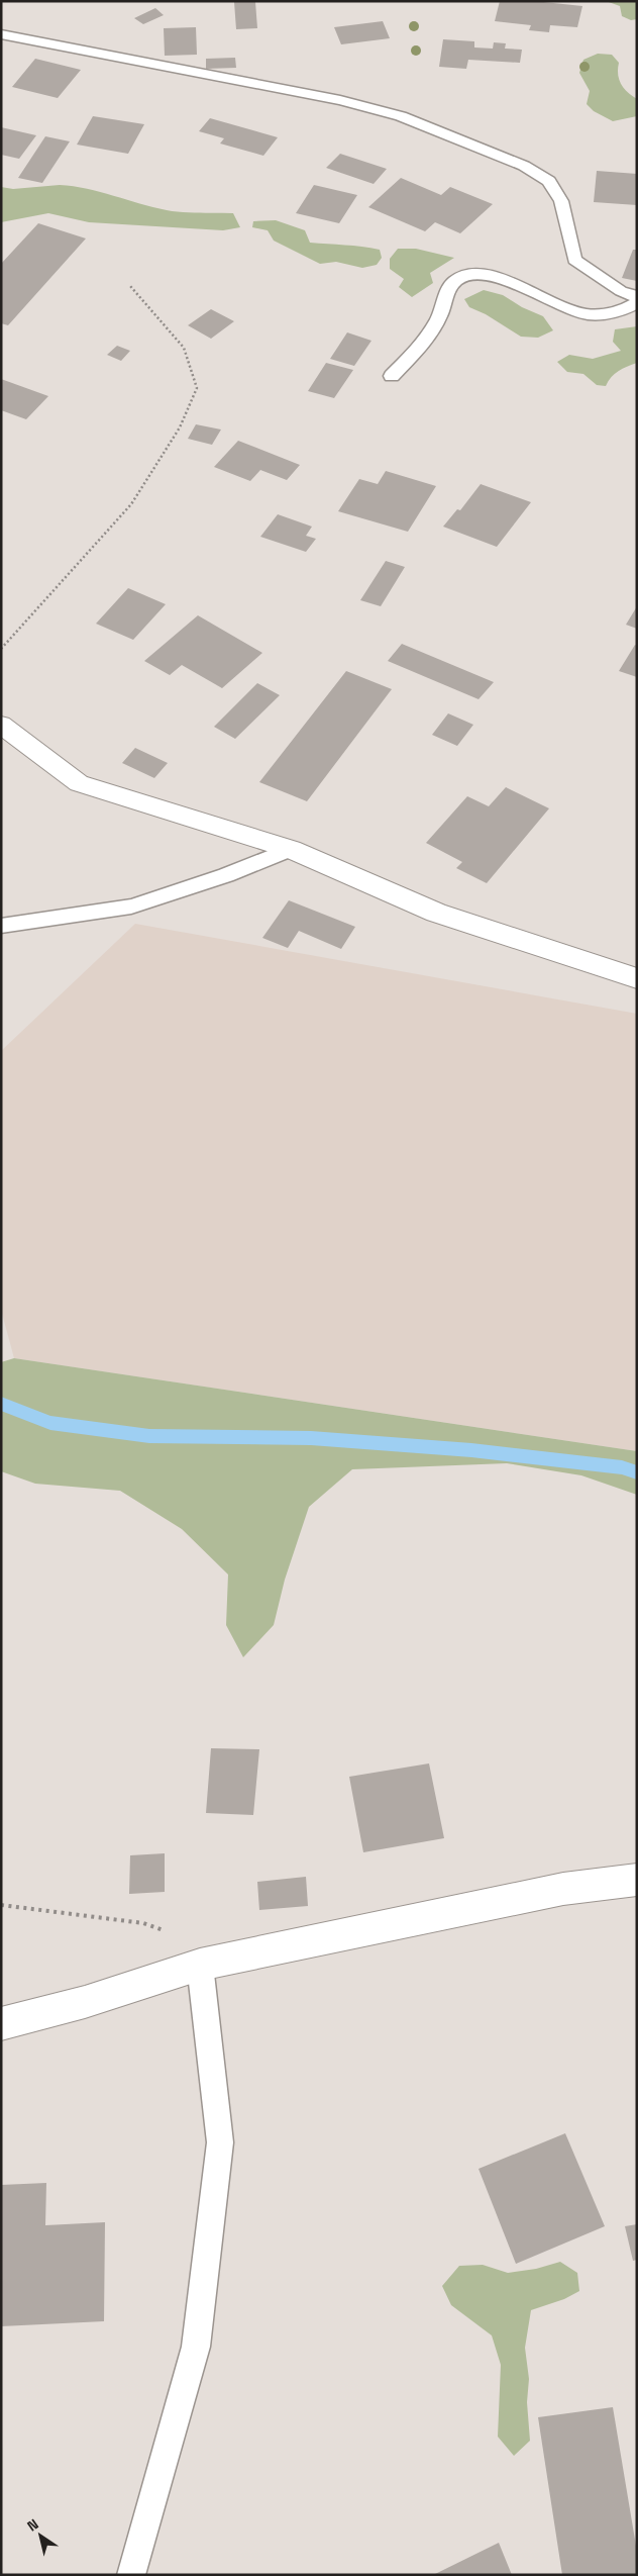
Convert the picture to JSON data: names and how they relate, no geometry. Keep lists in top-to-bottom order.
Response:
{
  "north": "top left"
}
